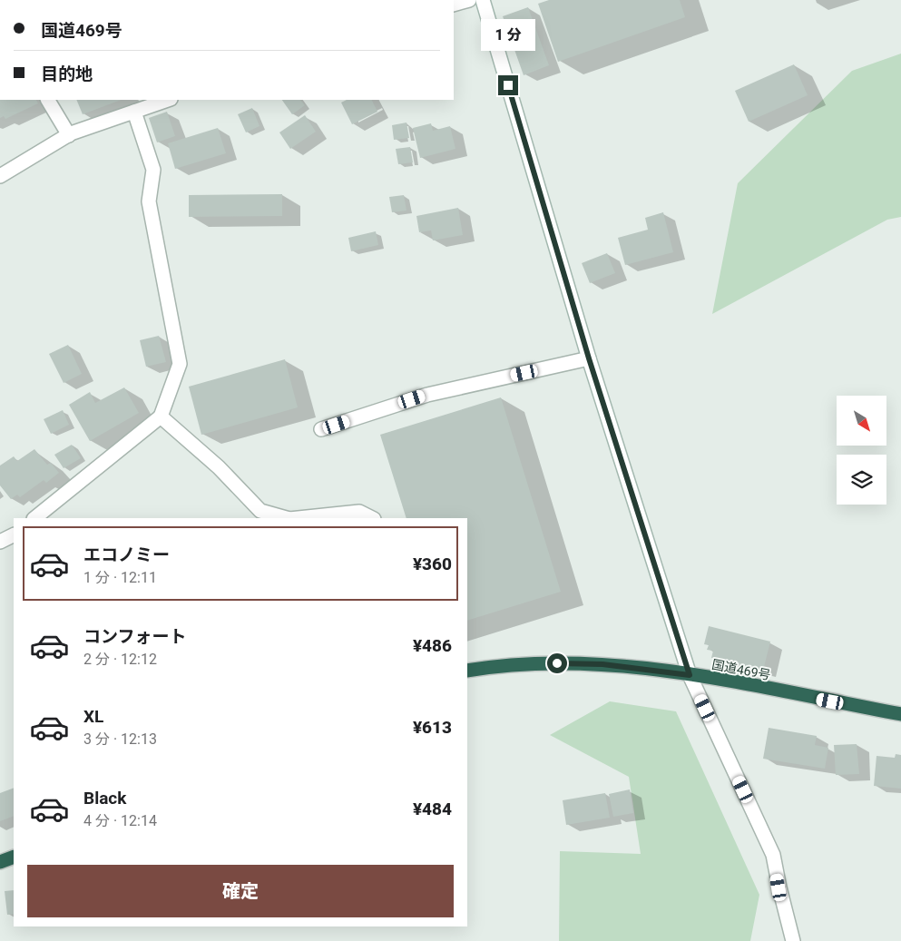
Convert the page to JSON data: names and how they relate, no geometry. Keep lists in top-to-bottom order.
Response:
{
  "streets": {
    "highway": ["国道469号"]
  },
  "north": "bottom right",
  "page": {
    "banner": ["国道469号", "目的地"],
    "bubble": "1 分",
    "list": [
      {
        "name": "エコノミー",
        "note": "1 分 · 12:11",
        "value": "¥360"
      },
      {
        "name": "コンフォート",
        "note": "2 分 · 12:12",
        "value": "¥486"
      },
      {
        "name": "XL",
        "note": "3 分 · 12:13",
        "value": "¥613"
      },
      {
        "name": "Black",
        "note": "4 分 · 12:14",
        "value": "¥484"
      }
    ],
    "buttons": "確定"
  }
}
